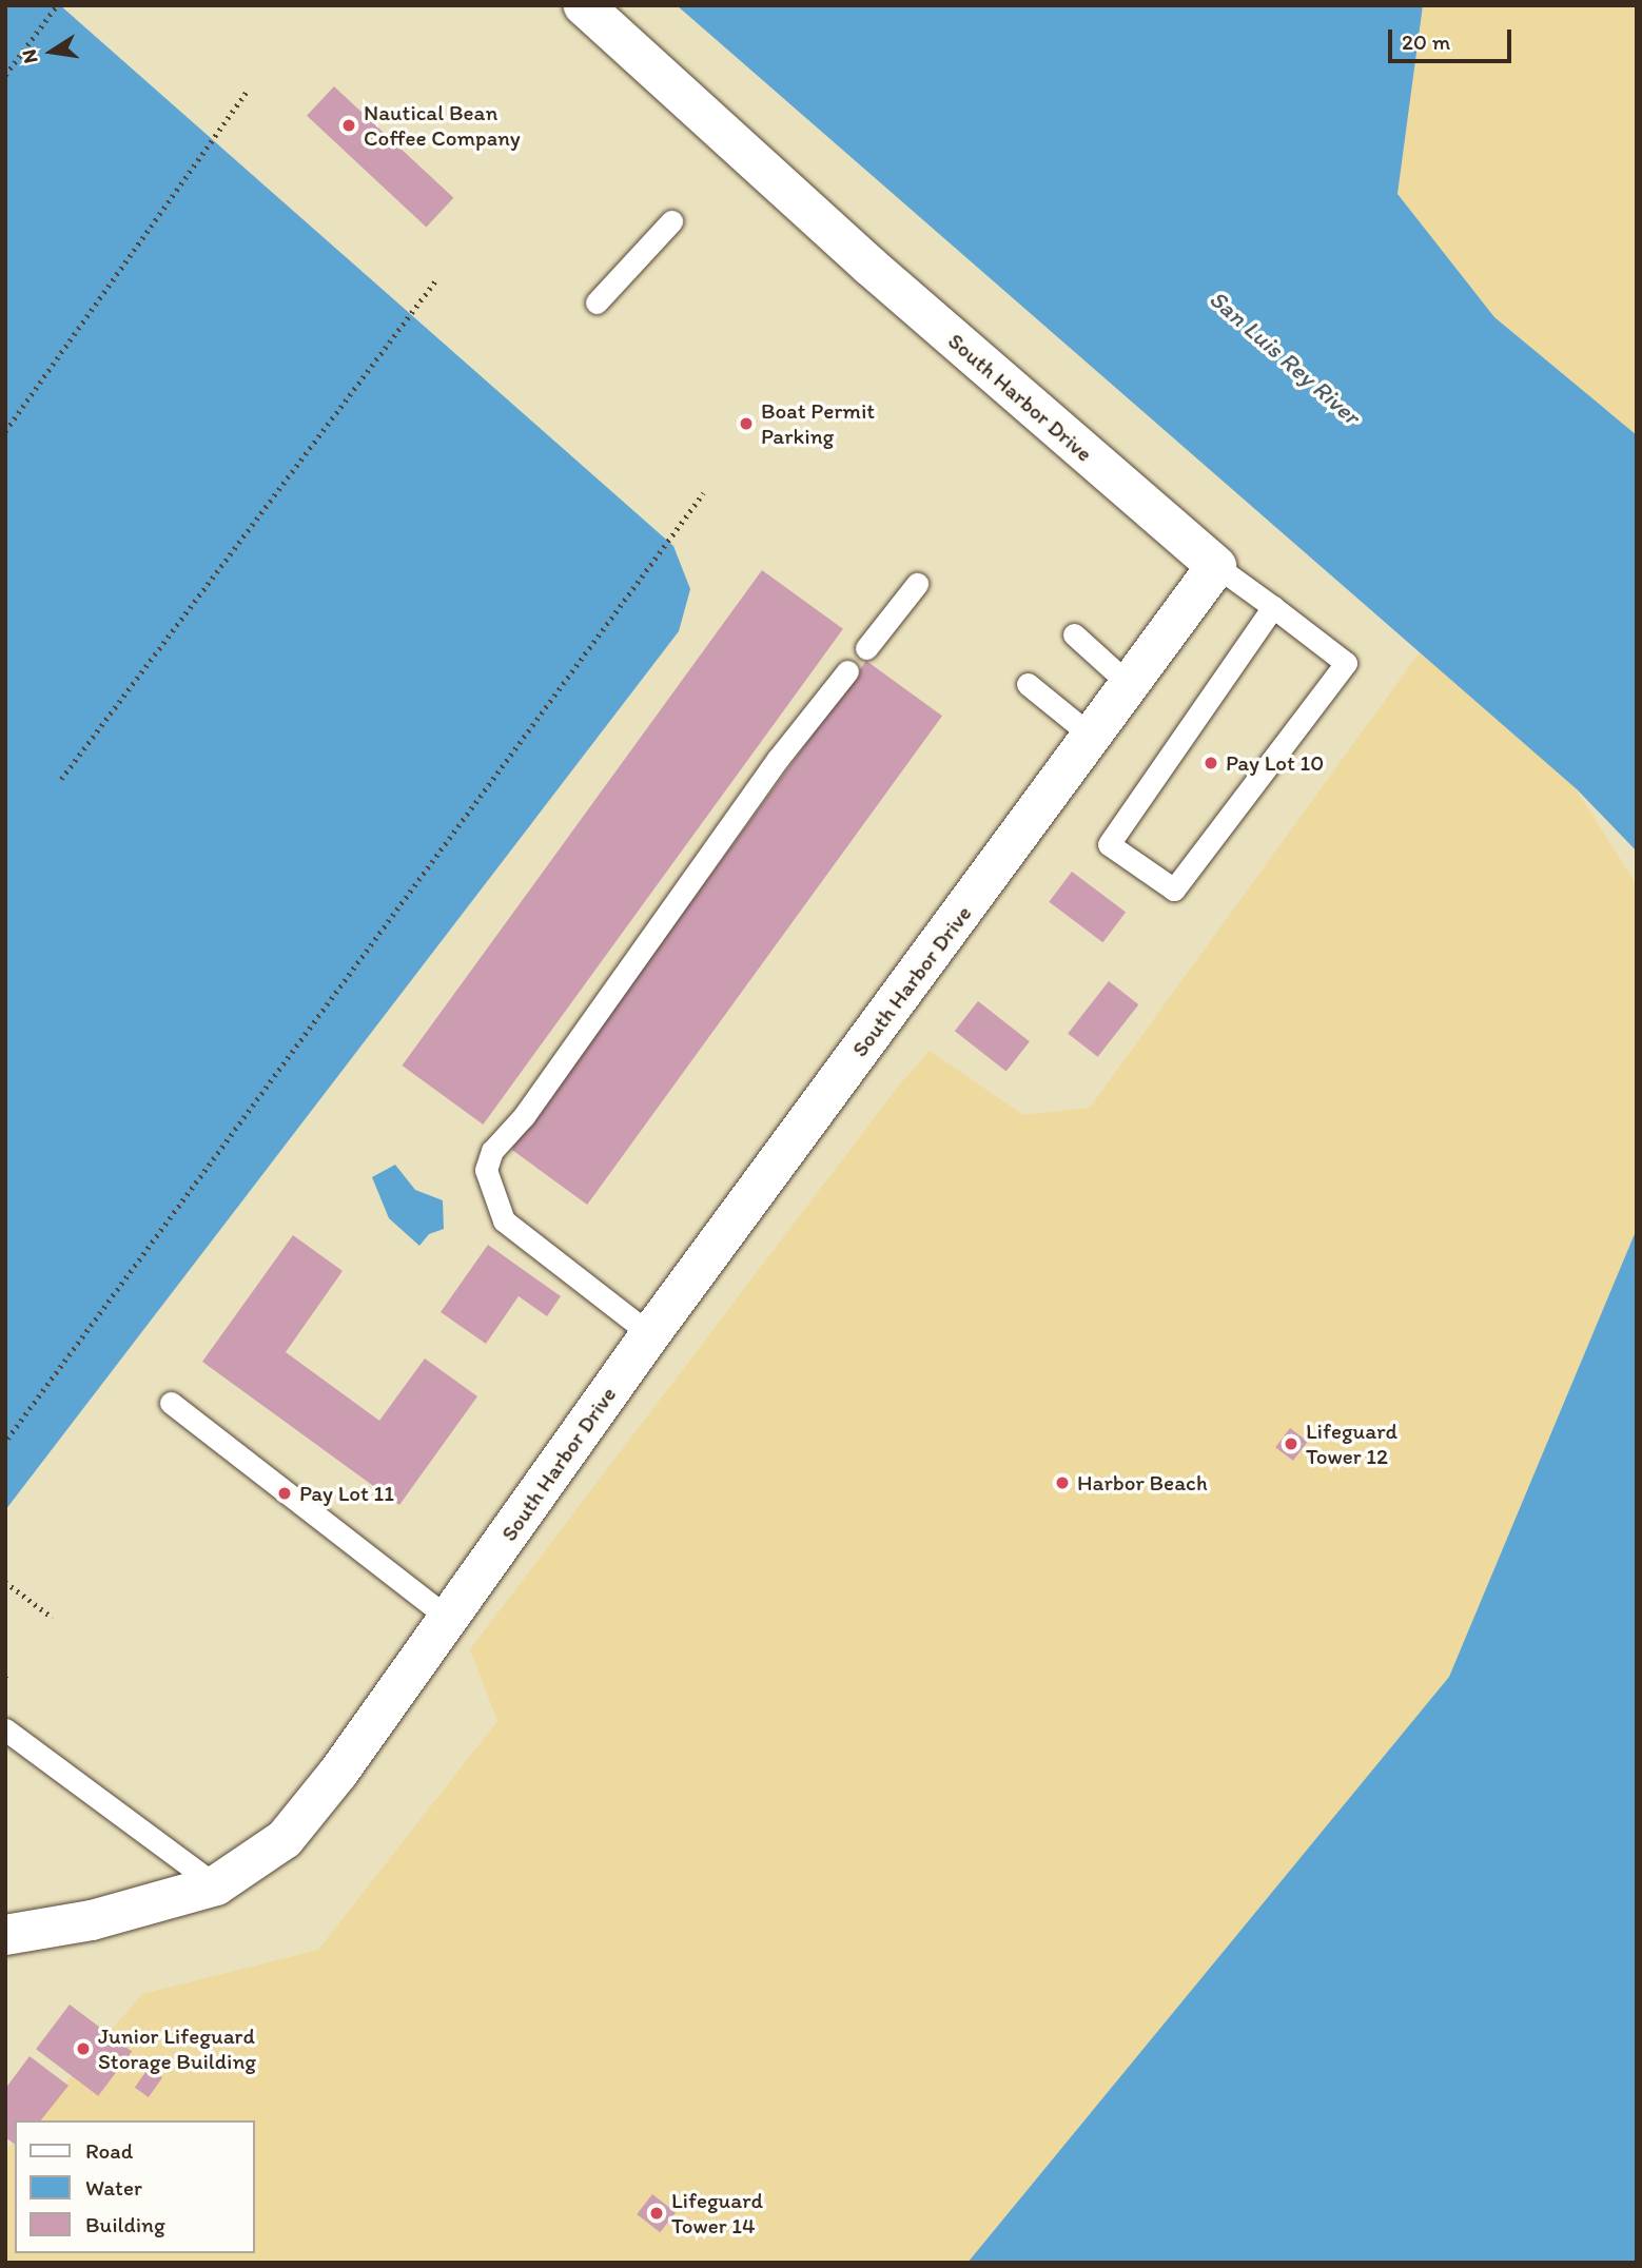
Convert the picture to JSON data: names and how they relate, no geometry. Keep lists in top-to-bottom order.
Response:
{
  "streets": {
    "street": ["South Harbor Drive"]
  },
  "water": ["San Luis Rey River"],
  "places": [
    "Nautical Bean Coffee Company",
    "Boat Permit Parking",
    "Pay Lot 10",
    "Lifeguard Tower 12",
    "Harbor Beach",
    "Pay Lot 11",
    "Junior Lifeguard Storage Building",
    "Lifeguard Tower 14"
  ],
  "legend": ["Road", "Water", "Building"],
  "scale_bar": "20 m",
  "north": "left"
}
